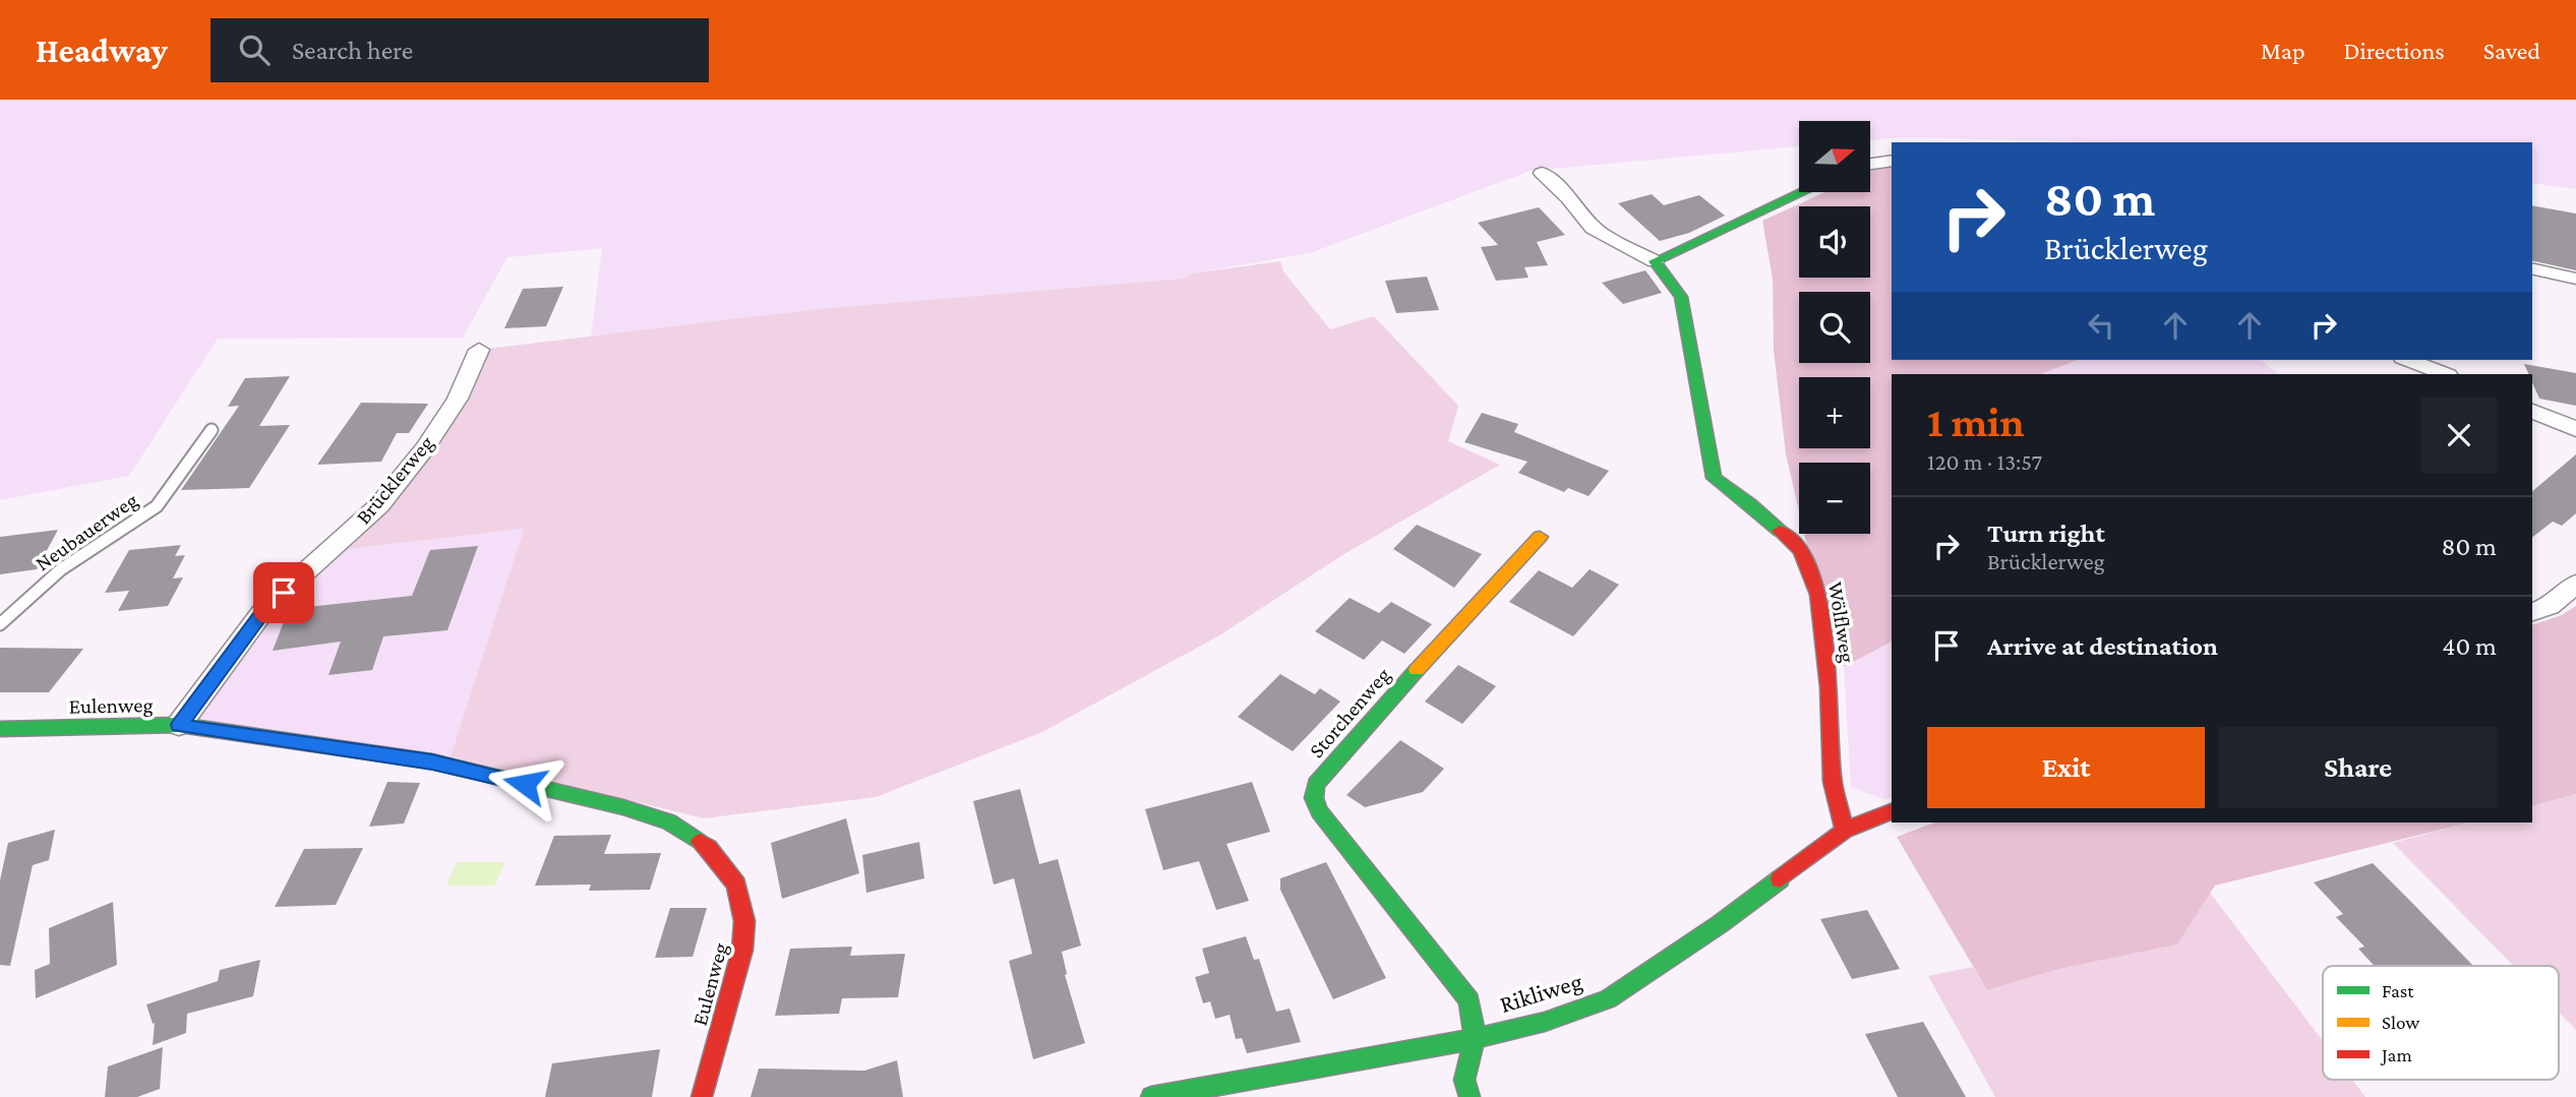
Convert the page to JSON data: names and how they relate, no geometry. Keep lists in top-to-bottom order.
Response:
{
  "streets": {
    "street": [
      "Brücklerweg",
      "Wölflweg",
      "Eulenweg",
      "Storchenweg",
      "Rikliweg"
    ],
    "lane": ["Neubauerweg"]
  },
  "crossings": [
    ["Brücklerweg", "Eulenweg"],
    ["Wölflweg", "Rikliweg"],
    ["Storchenweg", "Rikliweg"]
  ],
  "legend": ["Fast", "Slow", "Jam"],
  "north": "right",
  "page": {
    "header": "Headway",
    "search": "Search here",
    "nav": ["Map", "Directions", "Saved"],
    "map_buttons": ["+", "−"],
    "turn": ["80 m", "Brücklerweg"],
    "heading": ["1 min", "120 m · 13:57"],
    "list": [
      {
        "name": "Turn right",
        "note": "Brücklerweg",
        "value": "80 m"
      },
      {
        "name": "Arrive at destination",
        "value": "40 m"
      }
    ],
    "buttons": ["Exit", "Share"]
  }
}
